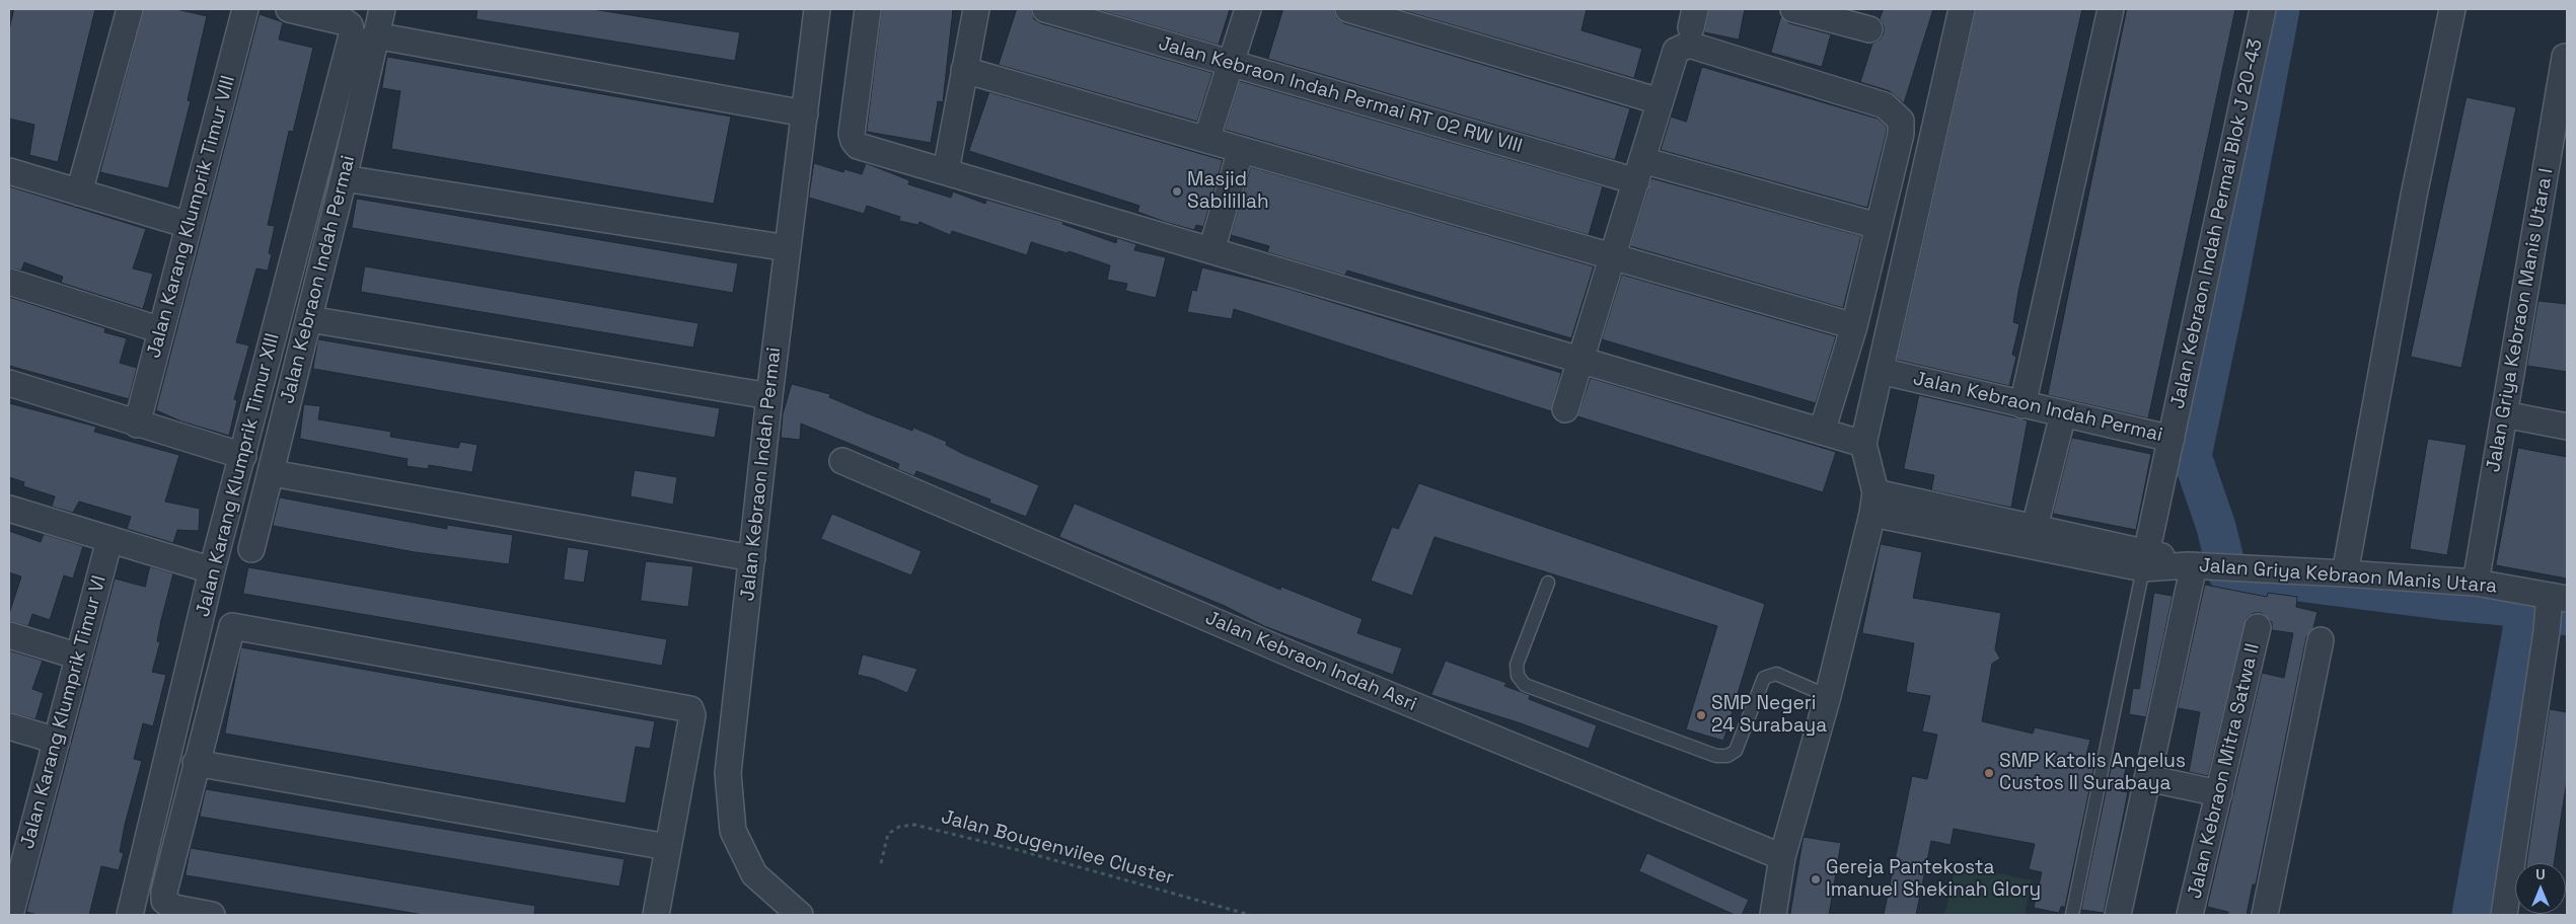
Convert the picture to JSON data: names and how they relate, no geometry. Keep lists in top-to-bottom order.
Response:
{
  "streets": {
    "street": [
      "Jalan Kebraon Indah Permai RT 02 RW VIII",
      "Jalan Karang Klumprik Timur VIII",
      "Jalan Kebraon Indah Permai Blok J 20-43",
      "Jalan Kebraon Indah Permai",
      "Jalan Griya Kebraon Manis Utara I",
      "Jalan Karang Klumprik Timur XIII",
      "Jalan Griya Kebraon Manis Utara",
      "Jalan Kebraon Indah Asri",
      "Jalan Karang Klumprik Timur VI",
      "Jalan Kebraon Mitra Satwa II"
    ],
    "path": ["Jalan Bougenvilee Cluster"]
  },
  "crossings": [
    ["Jalan Kebraon Indah Permai Blok J 20-43", "Jalan Kebraon Indah Permai"],
    ["Jalan Kebraon Indah Permai", "Jalan Karang Klumprik Timur XIII"],
    ["Jalan Kebraon Indah Permai", "Jalan Griya Kebraon Manis Utara"],
    ["Jalan Griya Kebraon Manis Utara I", "Jalan Griya Kebraon Manis Utara"]
  ],
  "places": [
    "Masjid Sabilillah",
    "SMP Negeri 24 Surabaya",
    "SMP Katolis Angelus Custos II Surabaya",
    "Gereja Pantekosta Imanuel Shekinah Glory"
  ],
  "north": "top"
}
